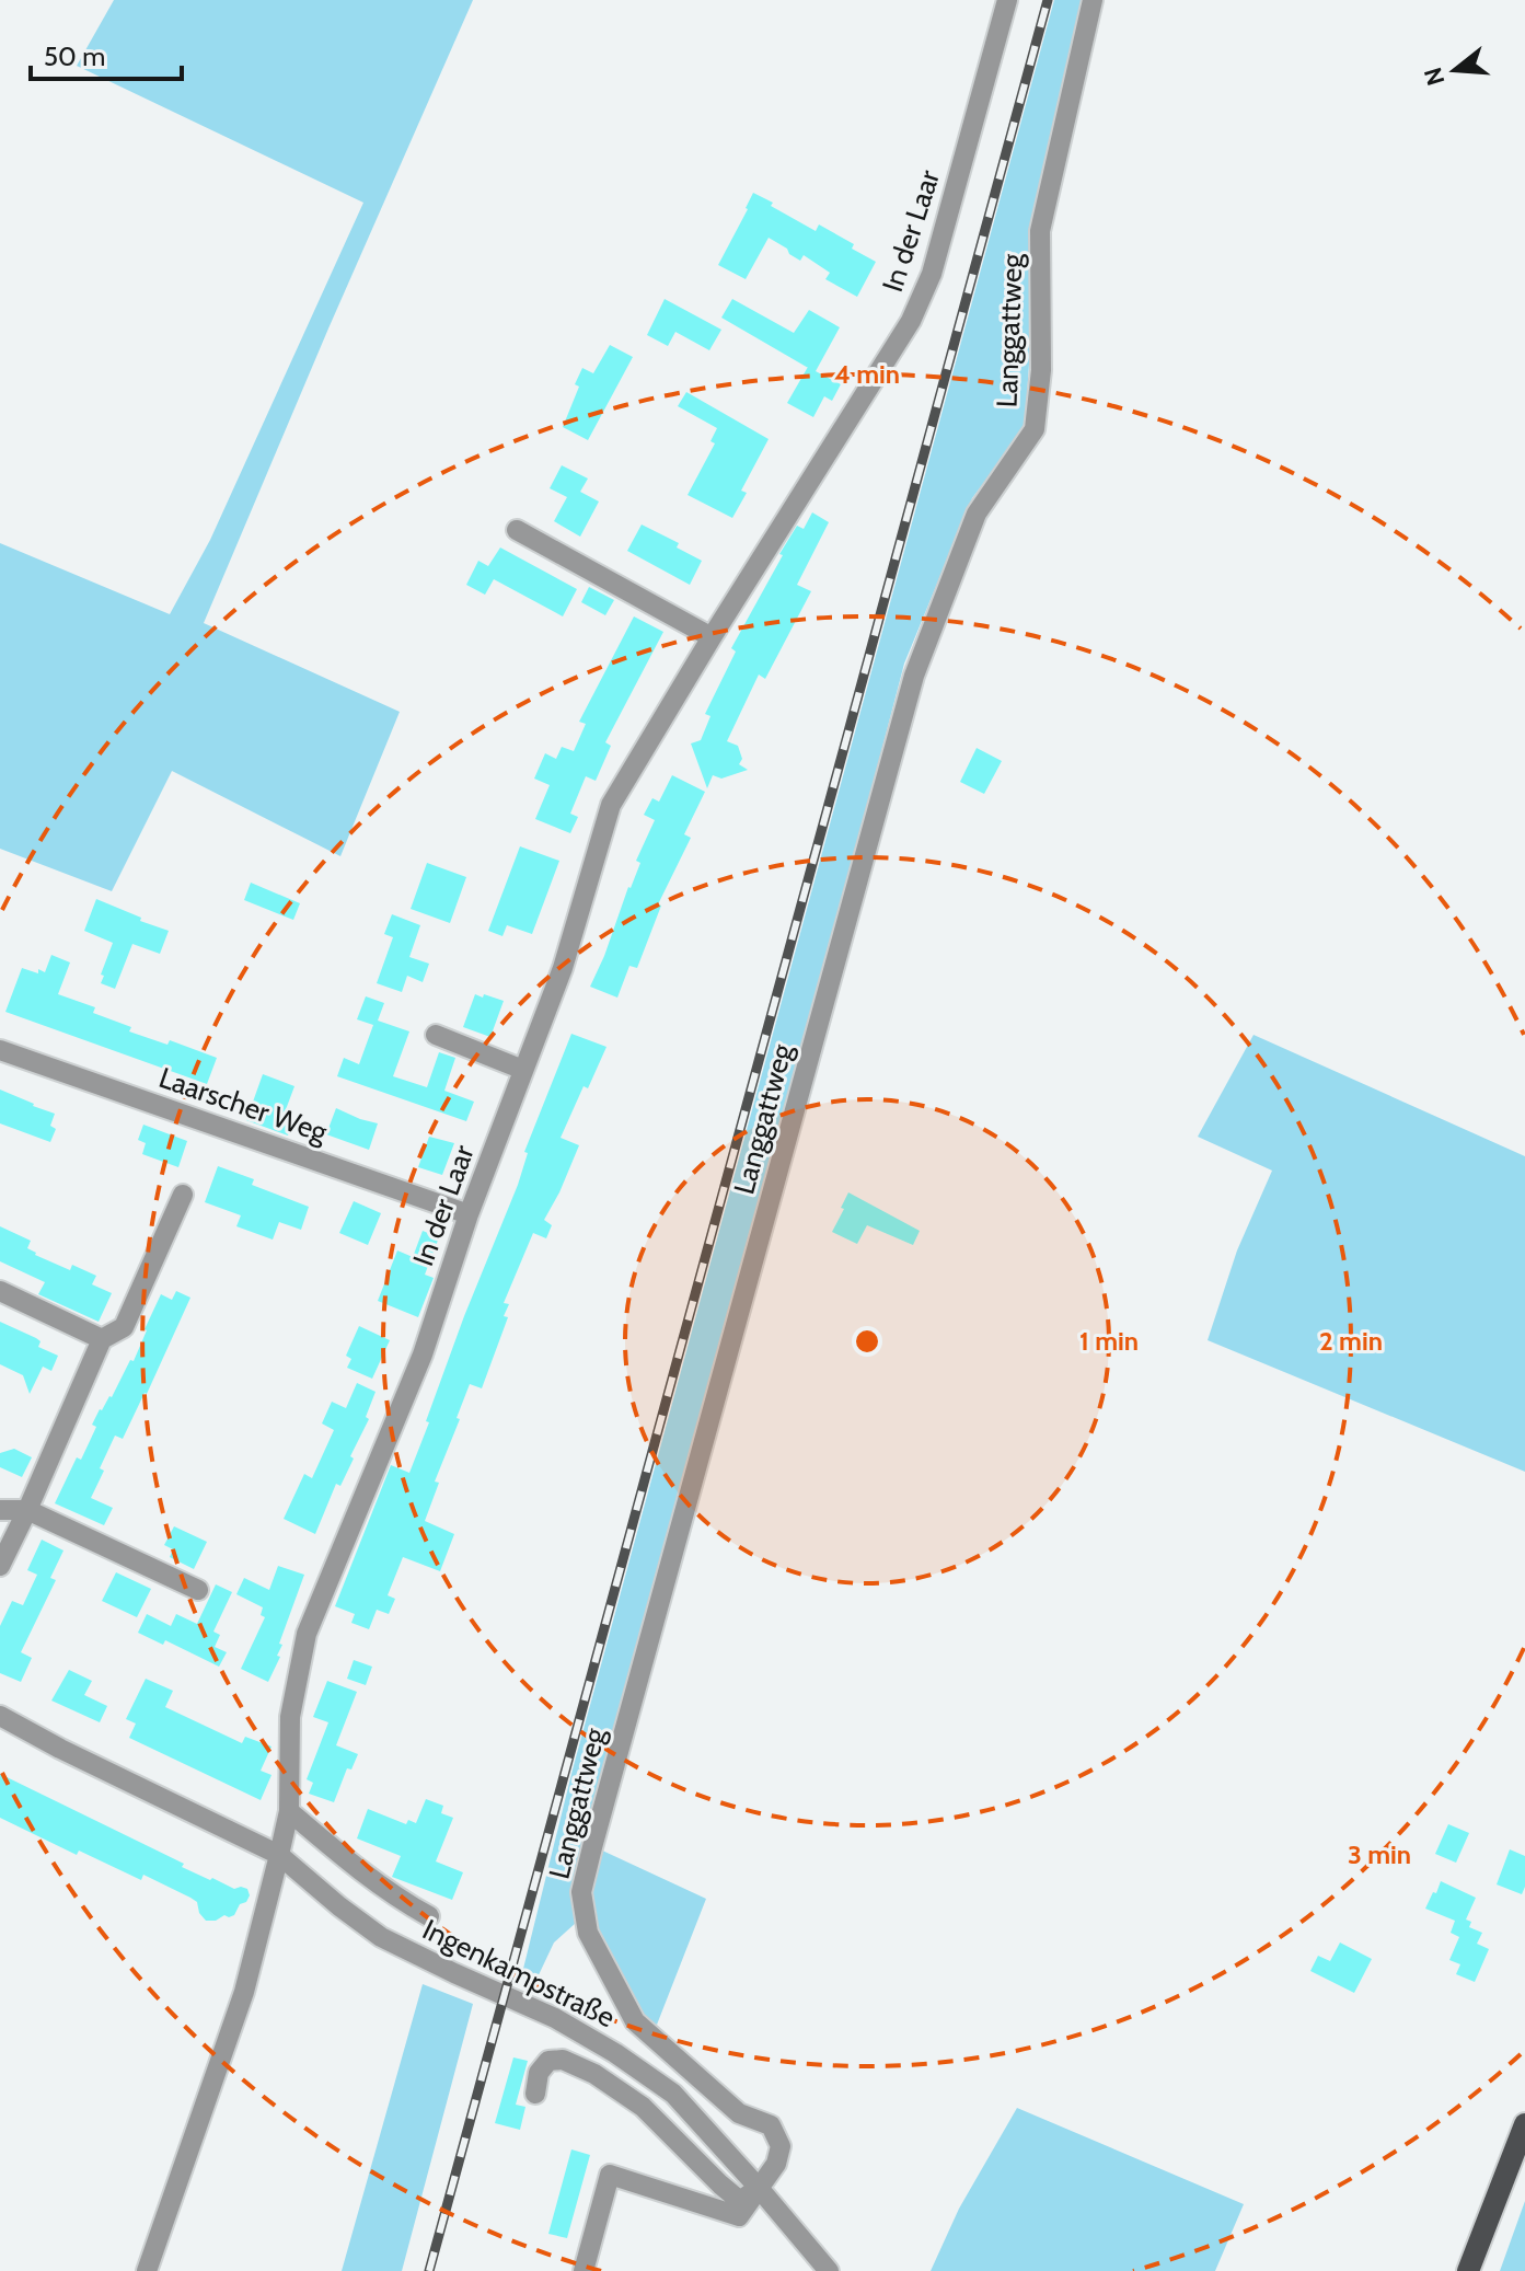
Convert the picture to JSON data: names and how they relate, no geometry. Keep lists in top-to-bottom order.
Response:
{
  "streets": {
    "street": [
      "In der Laar",
      "Langgattweg",
      "Laarscher Weg",
      "Ingenkampstraße"
    ]
  },
  "crossings": [
    ["In der Laar", "Laarscher Weg"],
    ["In der Laar", "Ingenkampstraße"],
    ["Langgattweg", "Ingenkampstraße"]
  ],
  "scale_bar": "50 m",
  "north": "left",
  "rings": [
    "4 min",
    "1 min",
    "2 min",
    "3 min"
  ]
}
